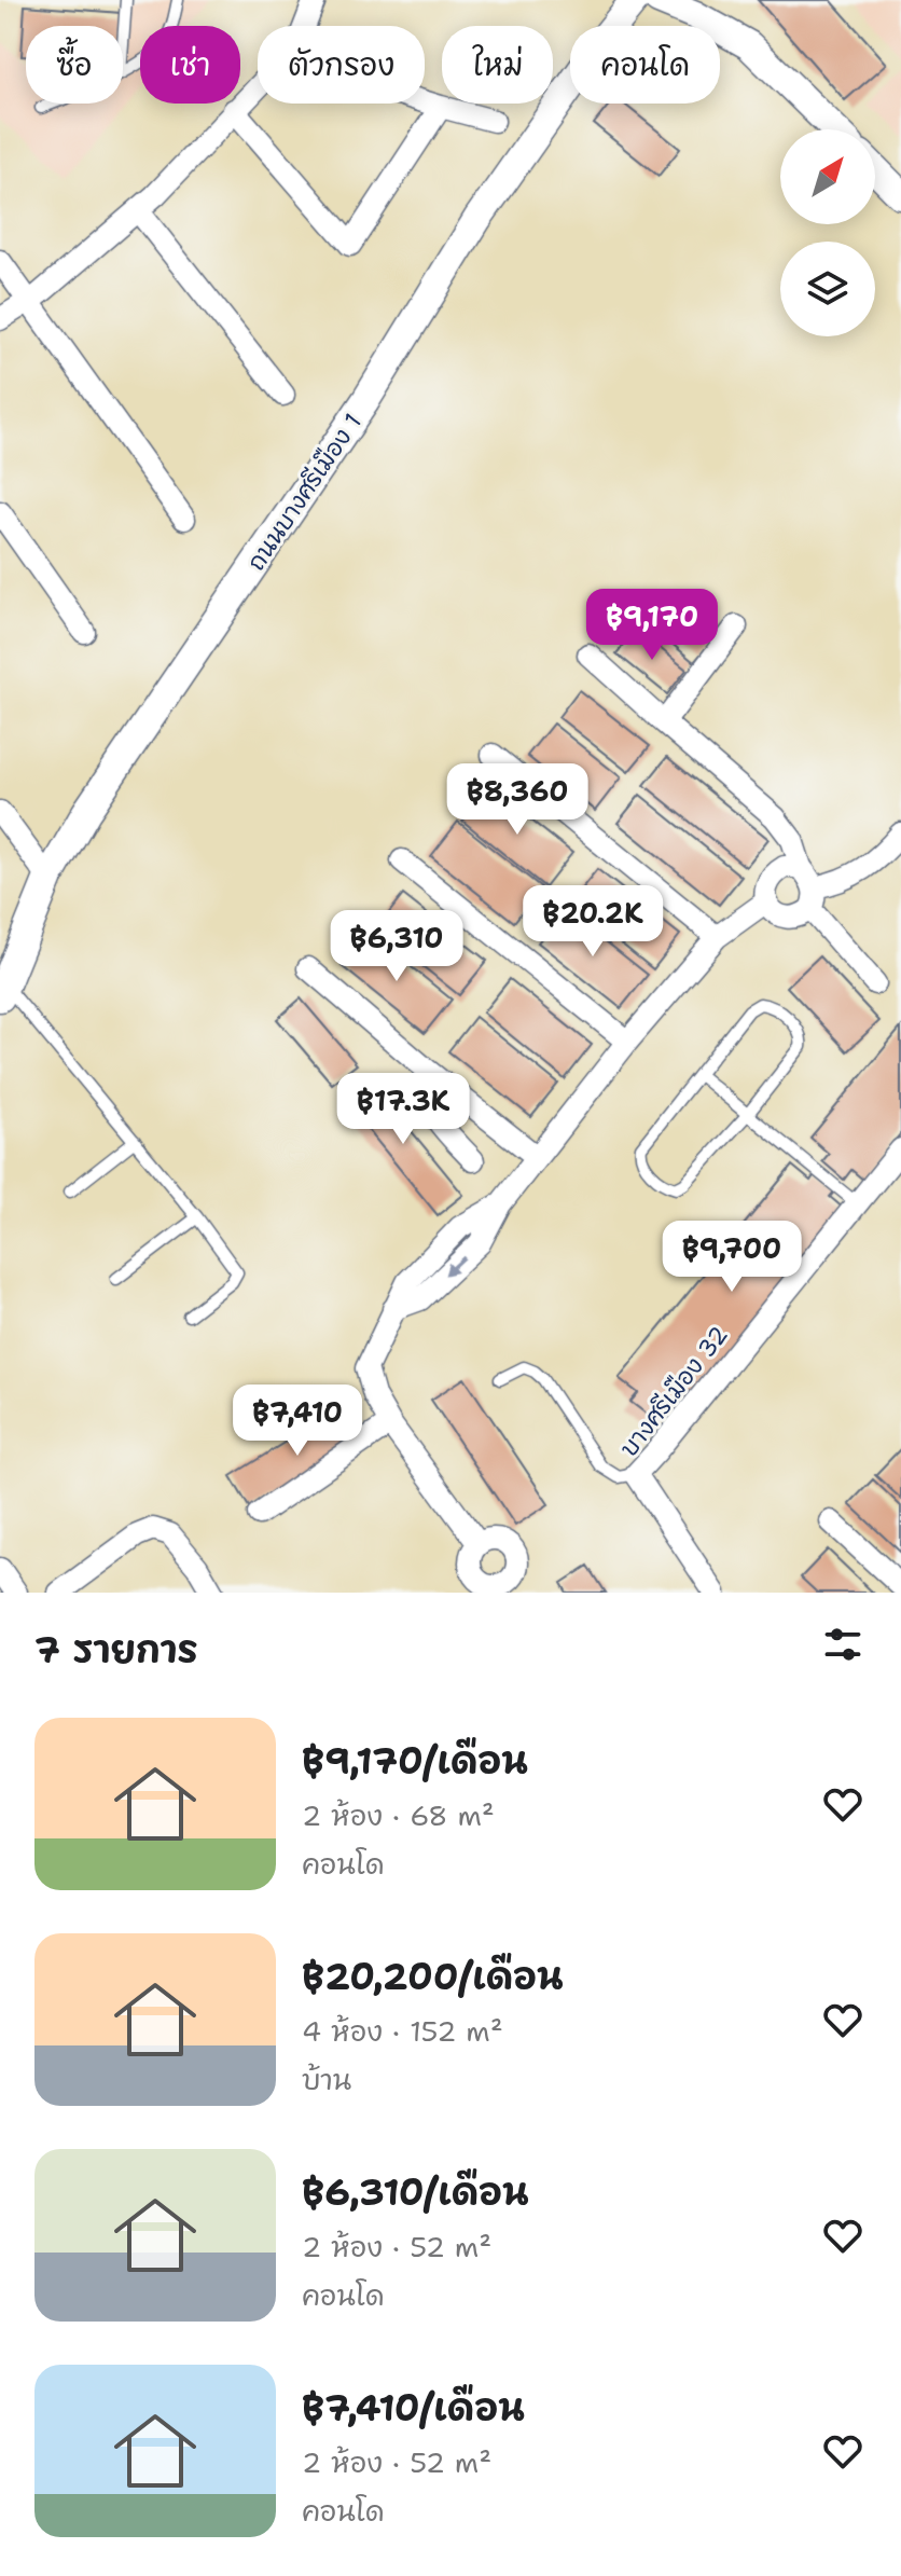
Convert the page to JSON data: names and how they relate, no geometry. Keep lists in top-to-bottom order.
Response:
{
  "streets": {
    "street": ["ถนนบางศรีเมือง 1", "บางศรีเมือง 32"]
  },
  "north": "top right",
  "page": {
    "chip": [
      "ซื้อ",
      "เช่า",
      "ตัวกรอง",
      "ใหม่",
      "คอนโด"
    ],
    "price": [
      "฿9,170",
      "฿8,360",
      "฿20.2K",
      "฿6,310",
      "฿17.3K",
      "฿9,700",
      "฿7,410"
    ],
    "heading": "7 รายการ",
    "list": [
      {
        "name": "฿9,170/เดือน",
        "note": "2 ห้อง · 68 m² · คอนโด"
      },
      {
        "name": "฿20,200/เดือน",
        "note": "4 ห้อง · 152 m² · บ้าน"
      },
      {
        "name": "฿6,310/เดือน",
        "note": "2 ห้อง · 52 m² · คอนโด"
      },
      {
        "name": "฿7,410/เดือน",
        "note": "2 ห้อง · 52 m² · คอนโด"
      }
    ]
  }
}
